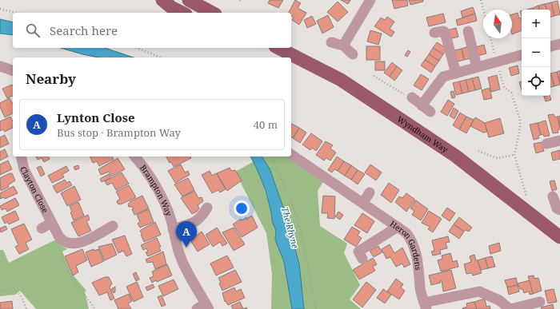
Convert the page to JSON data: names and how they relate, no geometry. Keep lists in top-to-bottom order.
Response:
{
  "streets": {
    "main road": ["Wyndham Way"],
    "street": ["Clayton Close", "Brampton Way", "Heron Gardens"]
  },
  "water": ["The Rhyne"],
  "north": "top",
  "page": {
    "map_buttons": ["+", "−"],
    "search": "Search here",
    "heading": "Nearby",
    "list": [
      {
        "mark": "A",
        "name": "Lynton Close",
        "note": "Bus stop · Brampton Way",
        "value": "40 m"
      }
    ],
    "pins": "A"
  }
}
